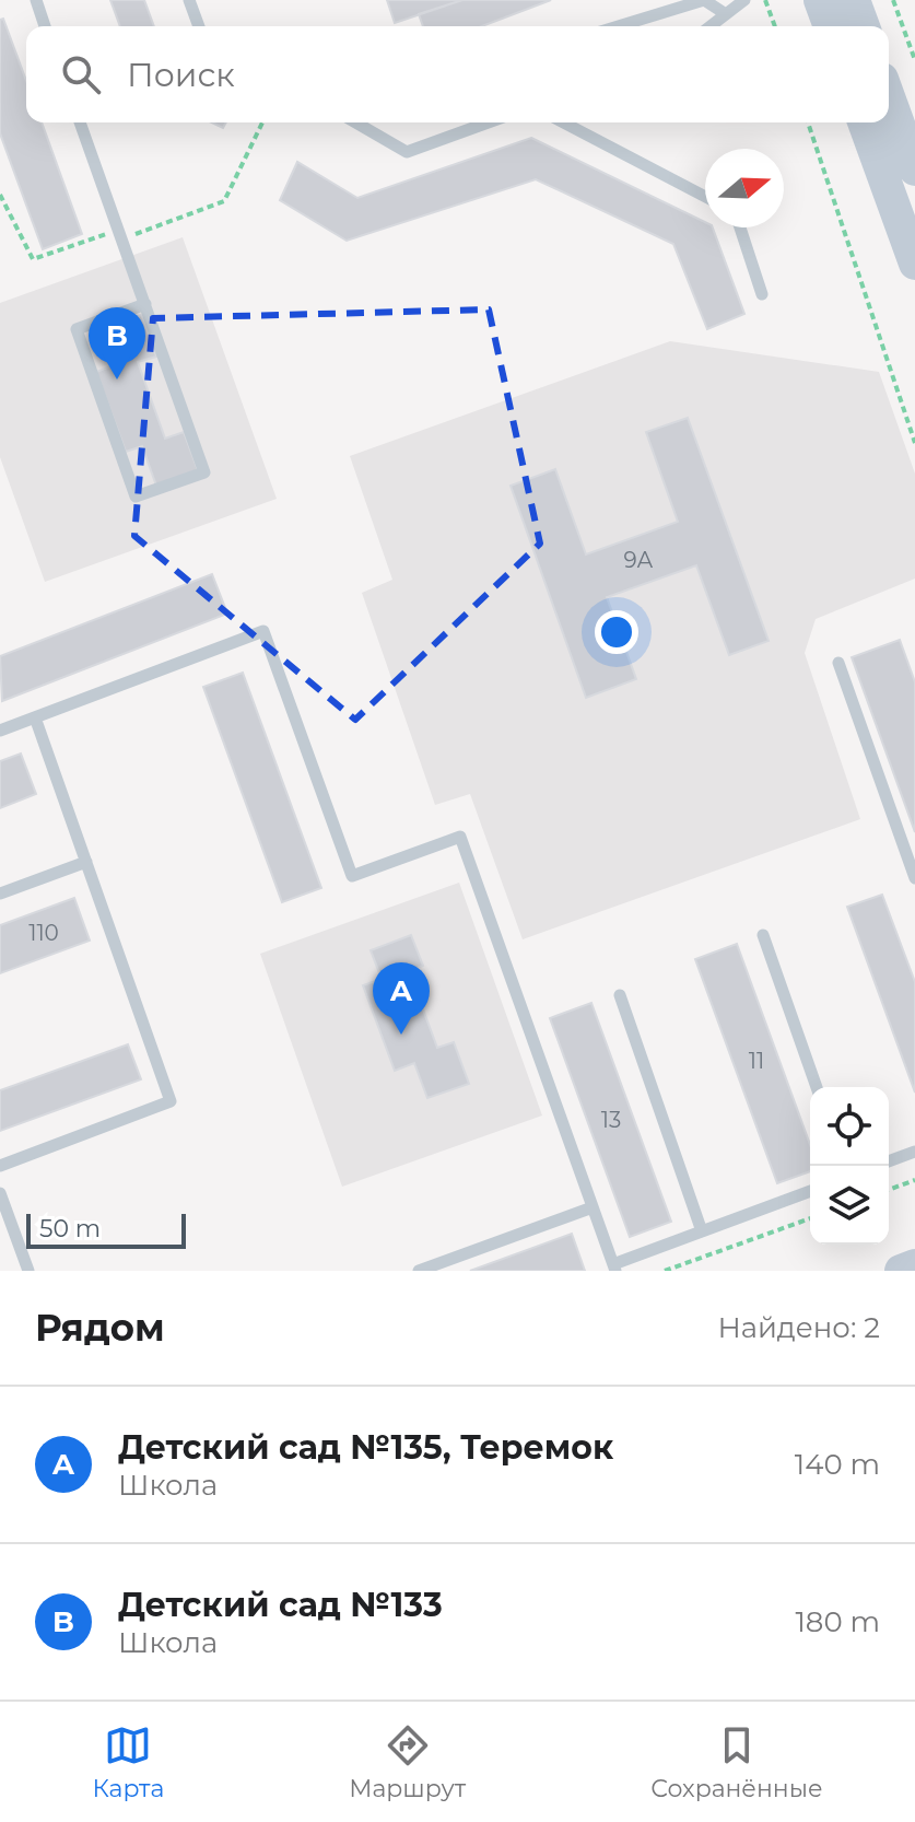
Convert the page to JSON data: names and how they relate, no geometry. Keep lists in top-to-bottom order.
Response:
{
  "house_numbers": [
    "9А",
    "110",
    "11",
    "13"
  ],
  "scale_bar": "50 m",
  "north": "right",
  "page": {
    "search": "Поиск",
    "pins": ["B", "A"],
    "scale": "50 m",
    "heading": ["Рядом", "Найдено: 2"],
    "list": [
      {
        "mark": "A",
        "name": "Детский сад №135, Теремок",
        "note": "Школа",
        "value": "140 m"
      },
      {
        "mark": "B",
        "name": "Детский сад №133",
        "note": "Школа",
        "value": "180 m"
      }
    ],
    "nav": ["Карта", "Маршрут", "Сохранённые"]
  }
}
